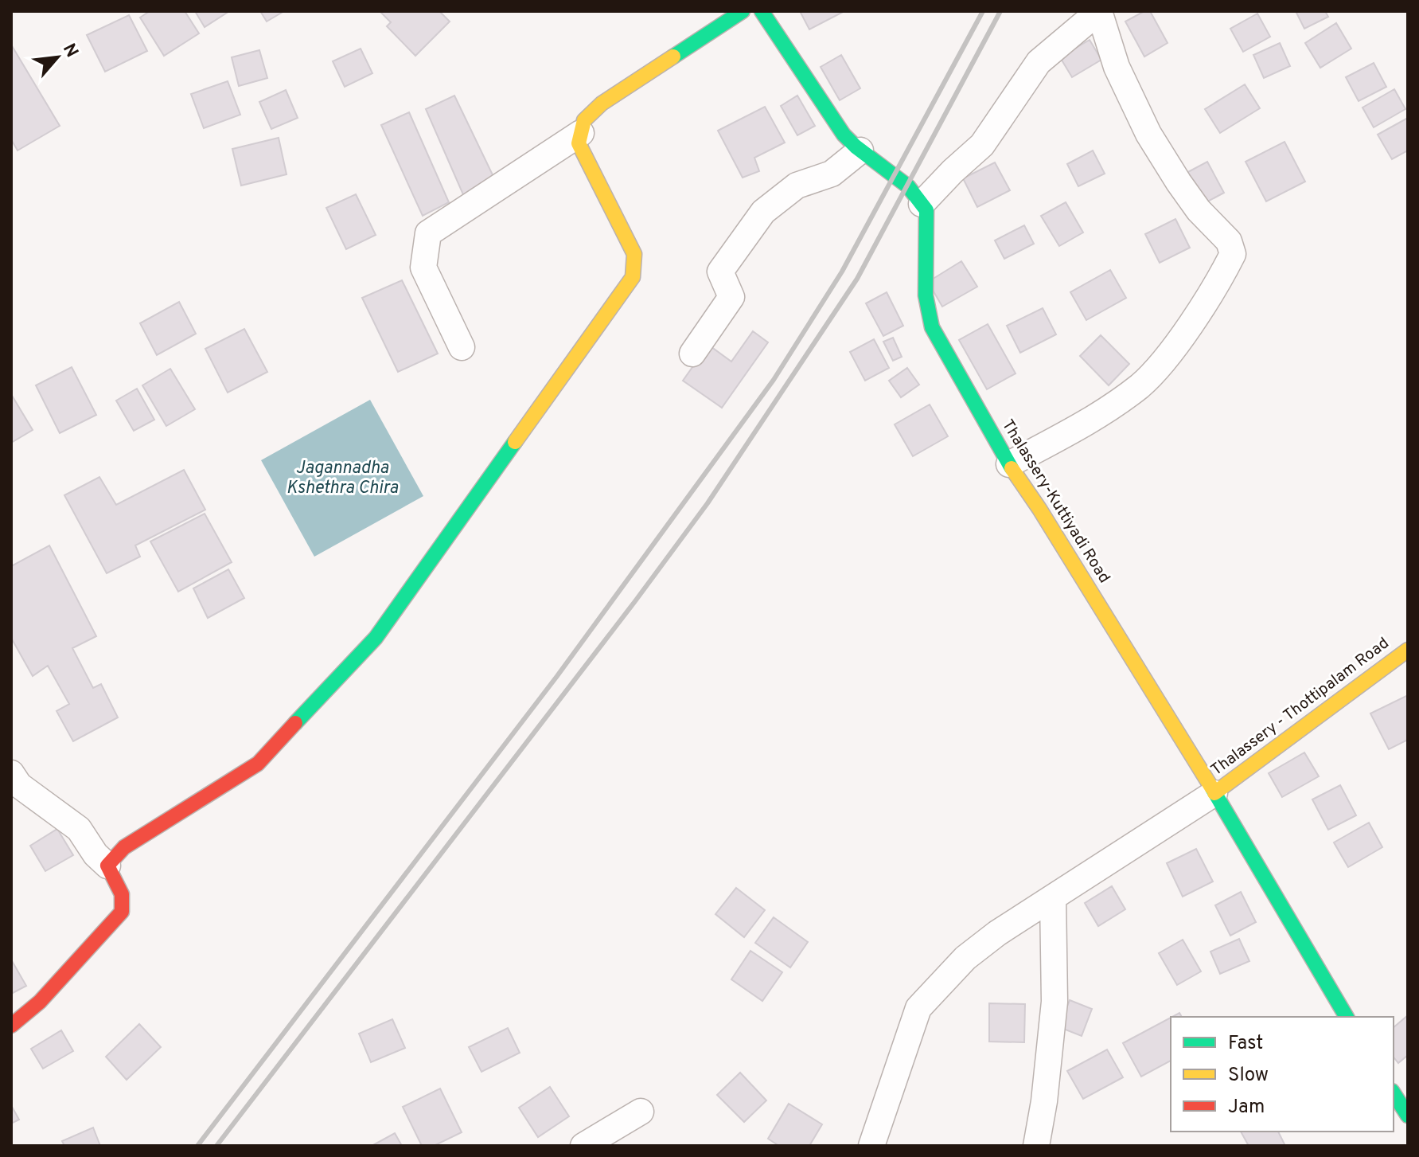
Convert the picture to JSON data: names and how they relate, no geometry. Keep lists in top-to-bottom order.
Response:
{
  "streets": {
    "main road": ["Thalassery-Kuttiyadi Road", "Thalassery - Thottipalam Road"]
  },
  "crossings": [
    ["Thalassery-Kuttiyadi Road", "Thalassery - Thottipalam Road"]
  ],
  "water": ["Jagannadha Kshethra Chira"],
  "legend": ["Fast", "Slow", "Jam"],
  "north": "top right"
}
